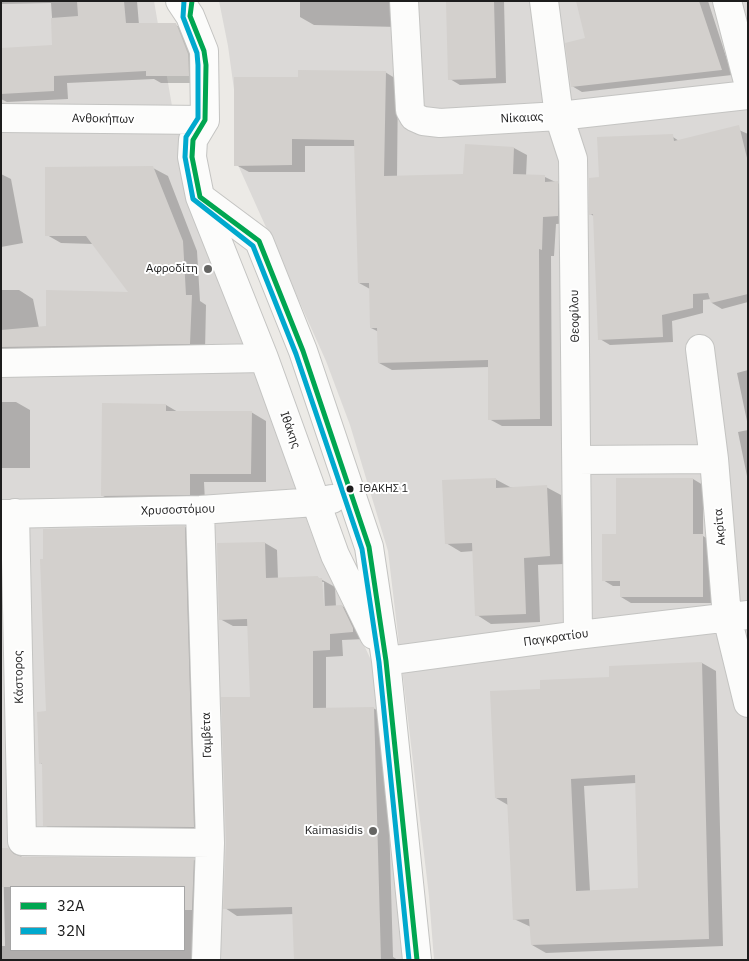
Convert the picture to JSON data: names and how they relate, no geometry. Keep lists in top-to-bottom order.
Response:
{
  "streets": {
    "street": [
      "Νίκαιας",
      "Ανθοκήπων",
      "Θεοφίλου",
      "Ιθάκης",
      "Χρυσοστόμου",
      "Ακρίτα",
      "Παγκρατίου",
      "Κάστορος",
      "Γαμβέτα"
    ]
  },
  "crossings": [
    ["Νίκαιας", "Θεοφίλου"],
    ["Ανθοκήπων", "Ιθάκης"],
    ["Θεοφίλου", "Παγκρατίου"],
    ["Ιθάκης", "Χρυσοστόμου"],
    ["Ιθάκης", "Παγκρατίου"],
    ["Χρυσοστόμου", "Κάστορος"],
    ["Χρυσοστόμου", "Γαμβέτα"],
    ["Ακρίτα", "Παγκρατίου"],
    ["Κάστορος", "Γαμβέτα"]
  ],
  "places": ["Αφροδίτη", "ΙΘΑΚΗΣ 1", "Kaimasidis"],
  "lines": ["transit line 32Α", "transit line 32Ν"],
  "legend": ["32Α", "32Ν"]
}
